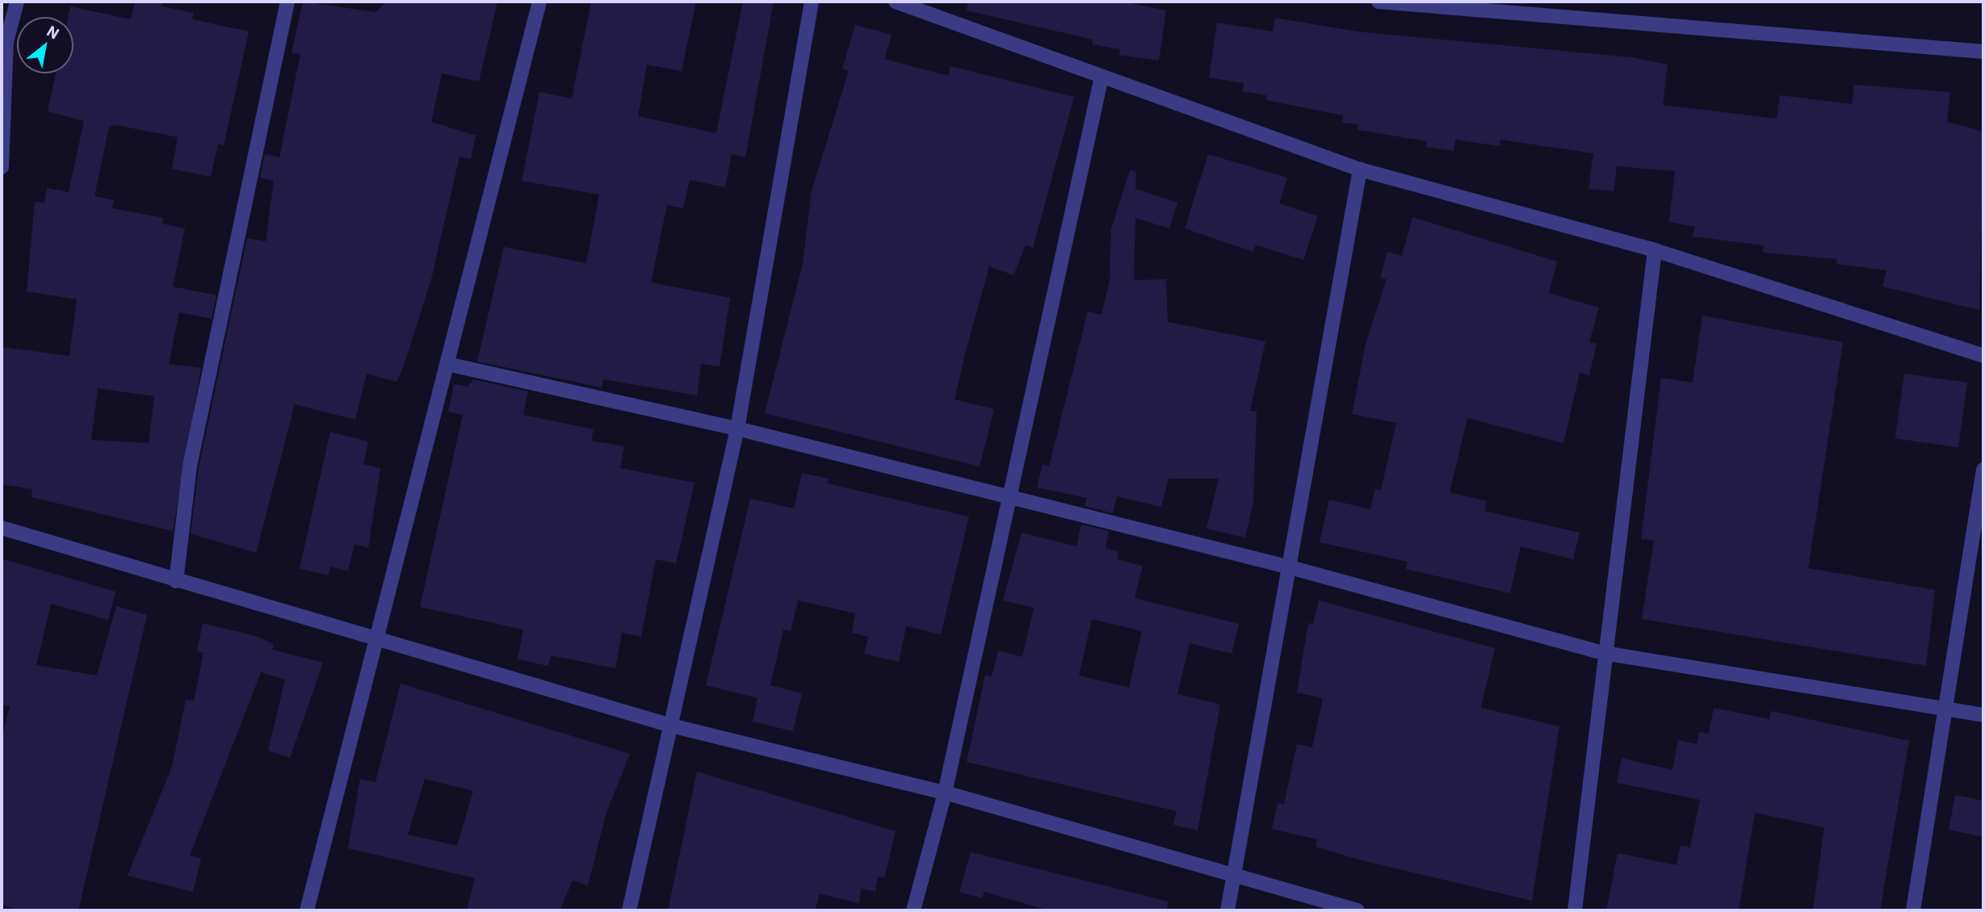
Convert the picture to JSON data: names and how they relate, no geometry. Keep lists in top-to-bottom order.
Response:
{
  "north": "top right"
}
